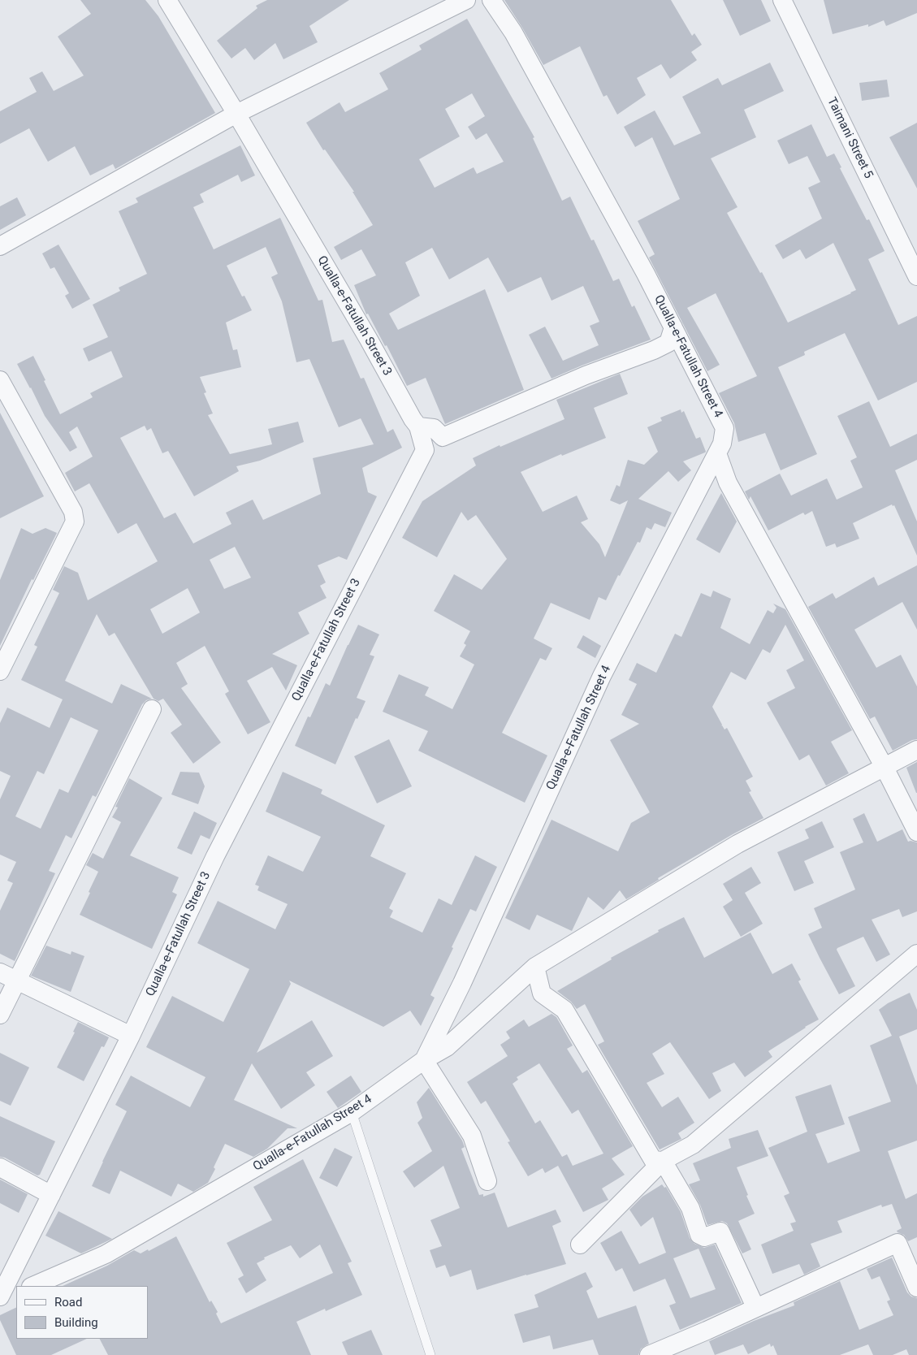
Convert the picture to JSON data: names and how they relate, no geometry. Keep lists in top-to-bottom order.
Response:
{
  "streets": {
    "street": ["Taimani Street 5", "Qualla-e-Fatullah Street 3", "Qualla-e-Fatullah Street 4"]
  },
  "legend": ["Road", "Building"]
}
